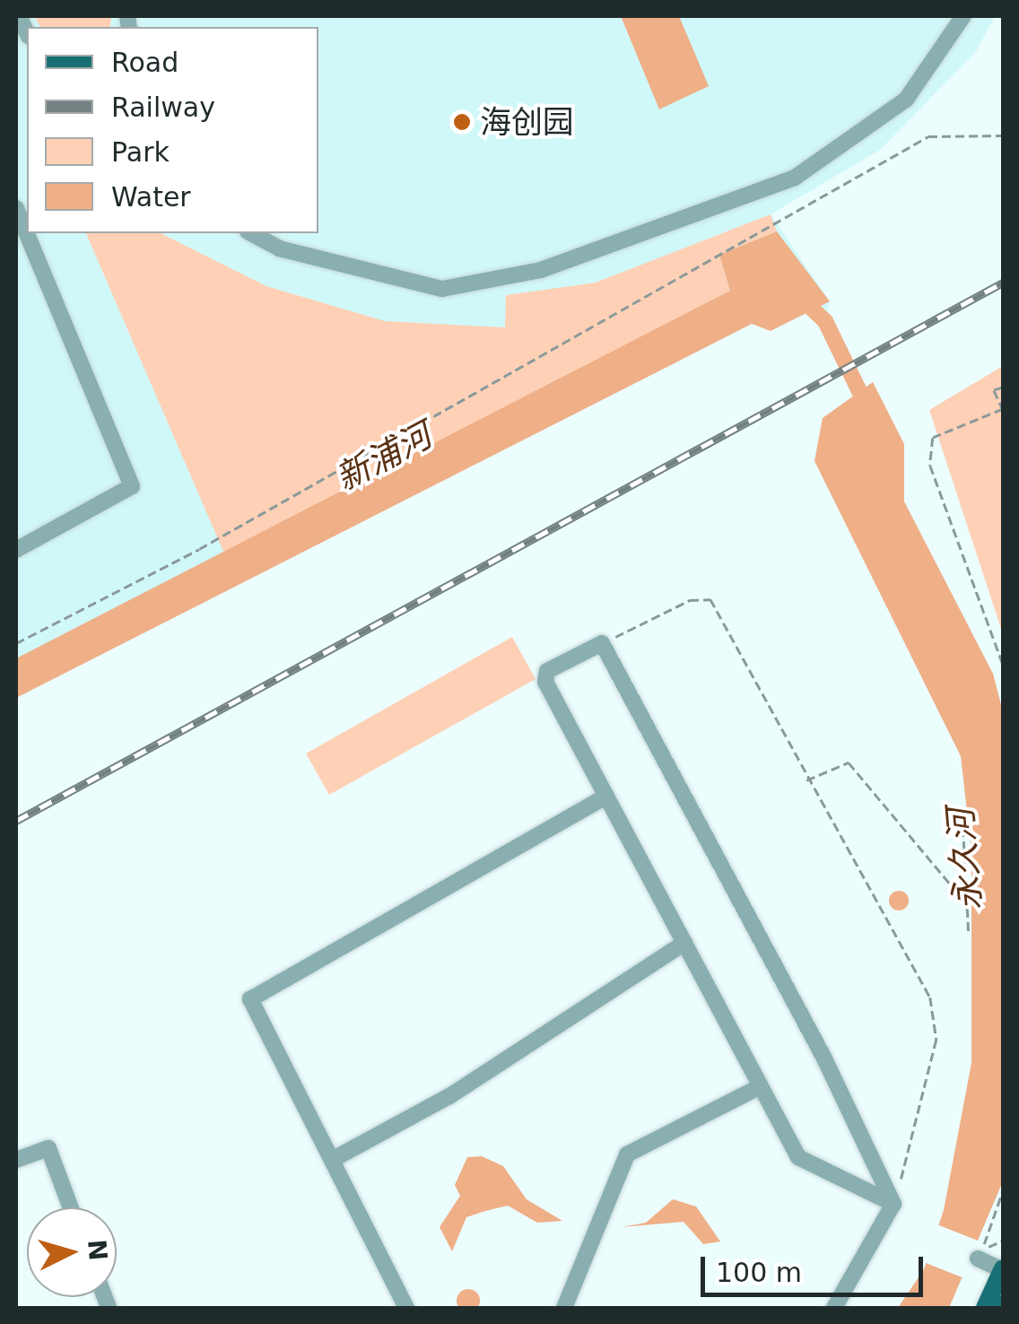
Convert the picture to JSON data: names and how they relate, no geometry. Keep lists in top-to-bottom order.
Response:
{
  "water": ["新浦河", "永久河"],
  "places": ["海创园"],
  "legend": [
    "Road",
    "Railway",
    "Park",
    "Water"
  ],
  "scale_bar": "100 m",
  "north": "right"
}
